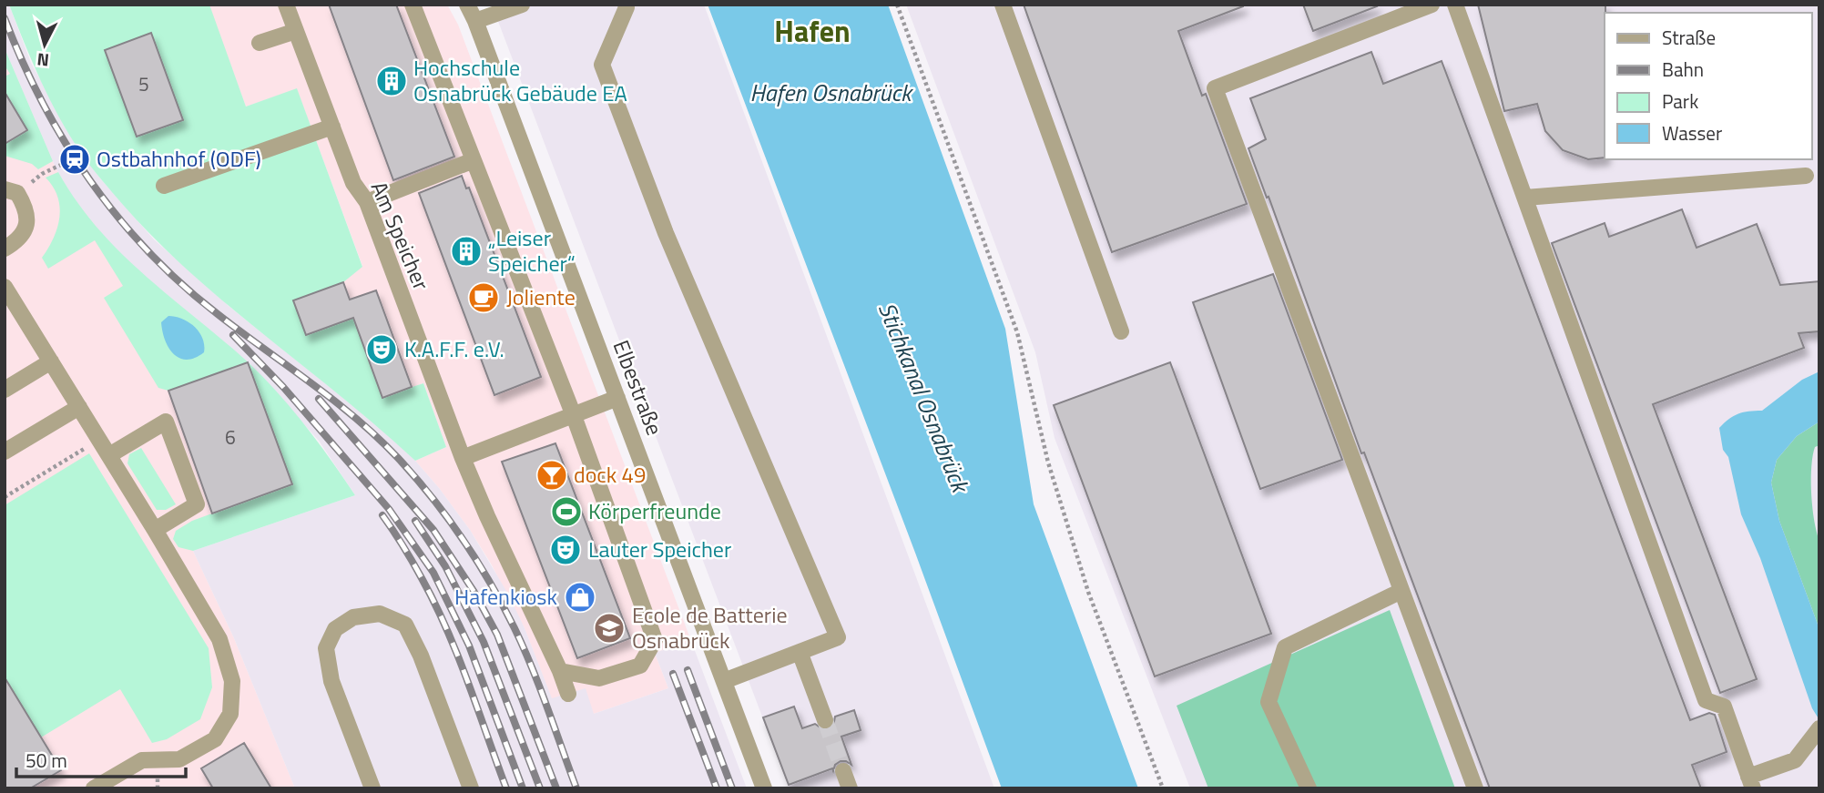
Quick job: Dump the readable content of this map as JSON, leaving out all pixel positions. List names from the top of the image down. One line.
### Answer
{"streets":{"street":["Am Speicher","Elbestraße"]},"districts":["Hafen"],"water":["Hafen Osnabrück","Stichkanal Osnabrück"],"places":{"building":["Hochschule Osnabrück Gebäude EA","„Leiser Speicher“"],"station":["Ostbahnhof (ODF)"],"cafe":["Joliente"],"theatre":["K.A.F.F. e.V.","Lauter Speicher"],"bar":["dock 49"],"sports":["Körperfreunde"],"shop":["Hafenkiosk"],"school or university":["Ecole de Batterie Osnabrück"]},"house_numbers":["5","6"],"legend":["Straße","Bahn","Park","Wasser"],"scale_bar":"50 m","north":"bottom"}
